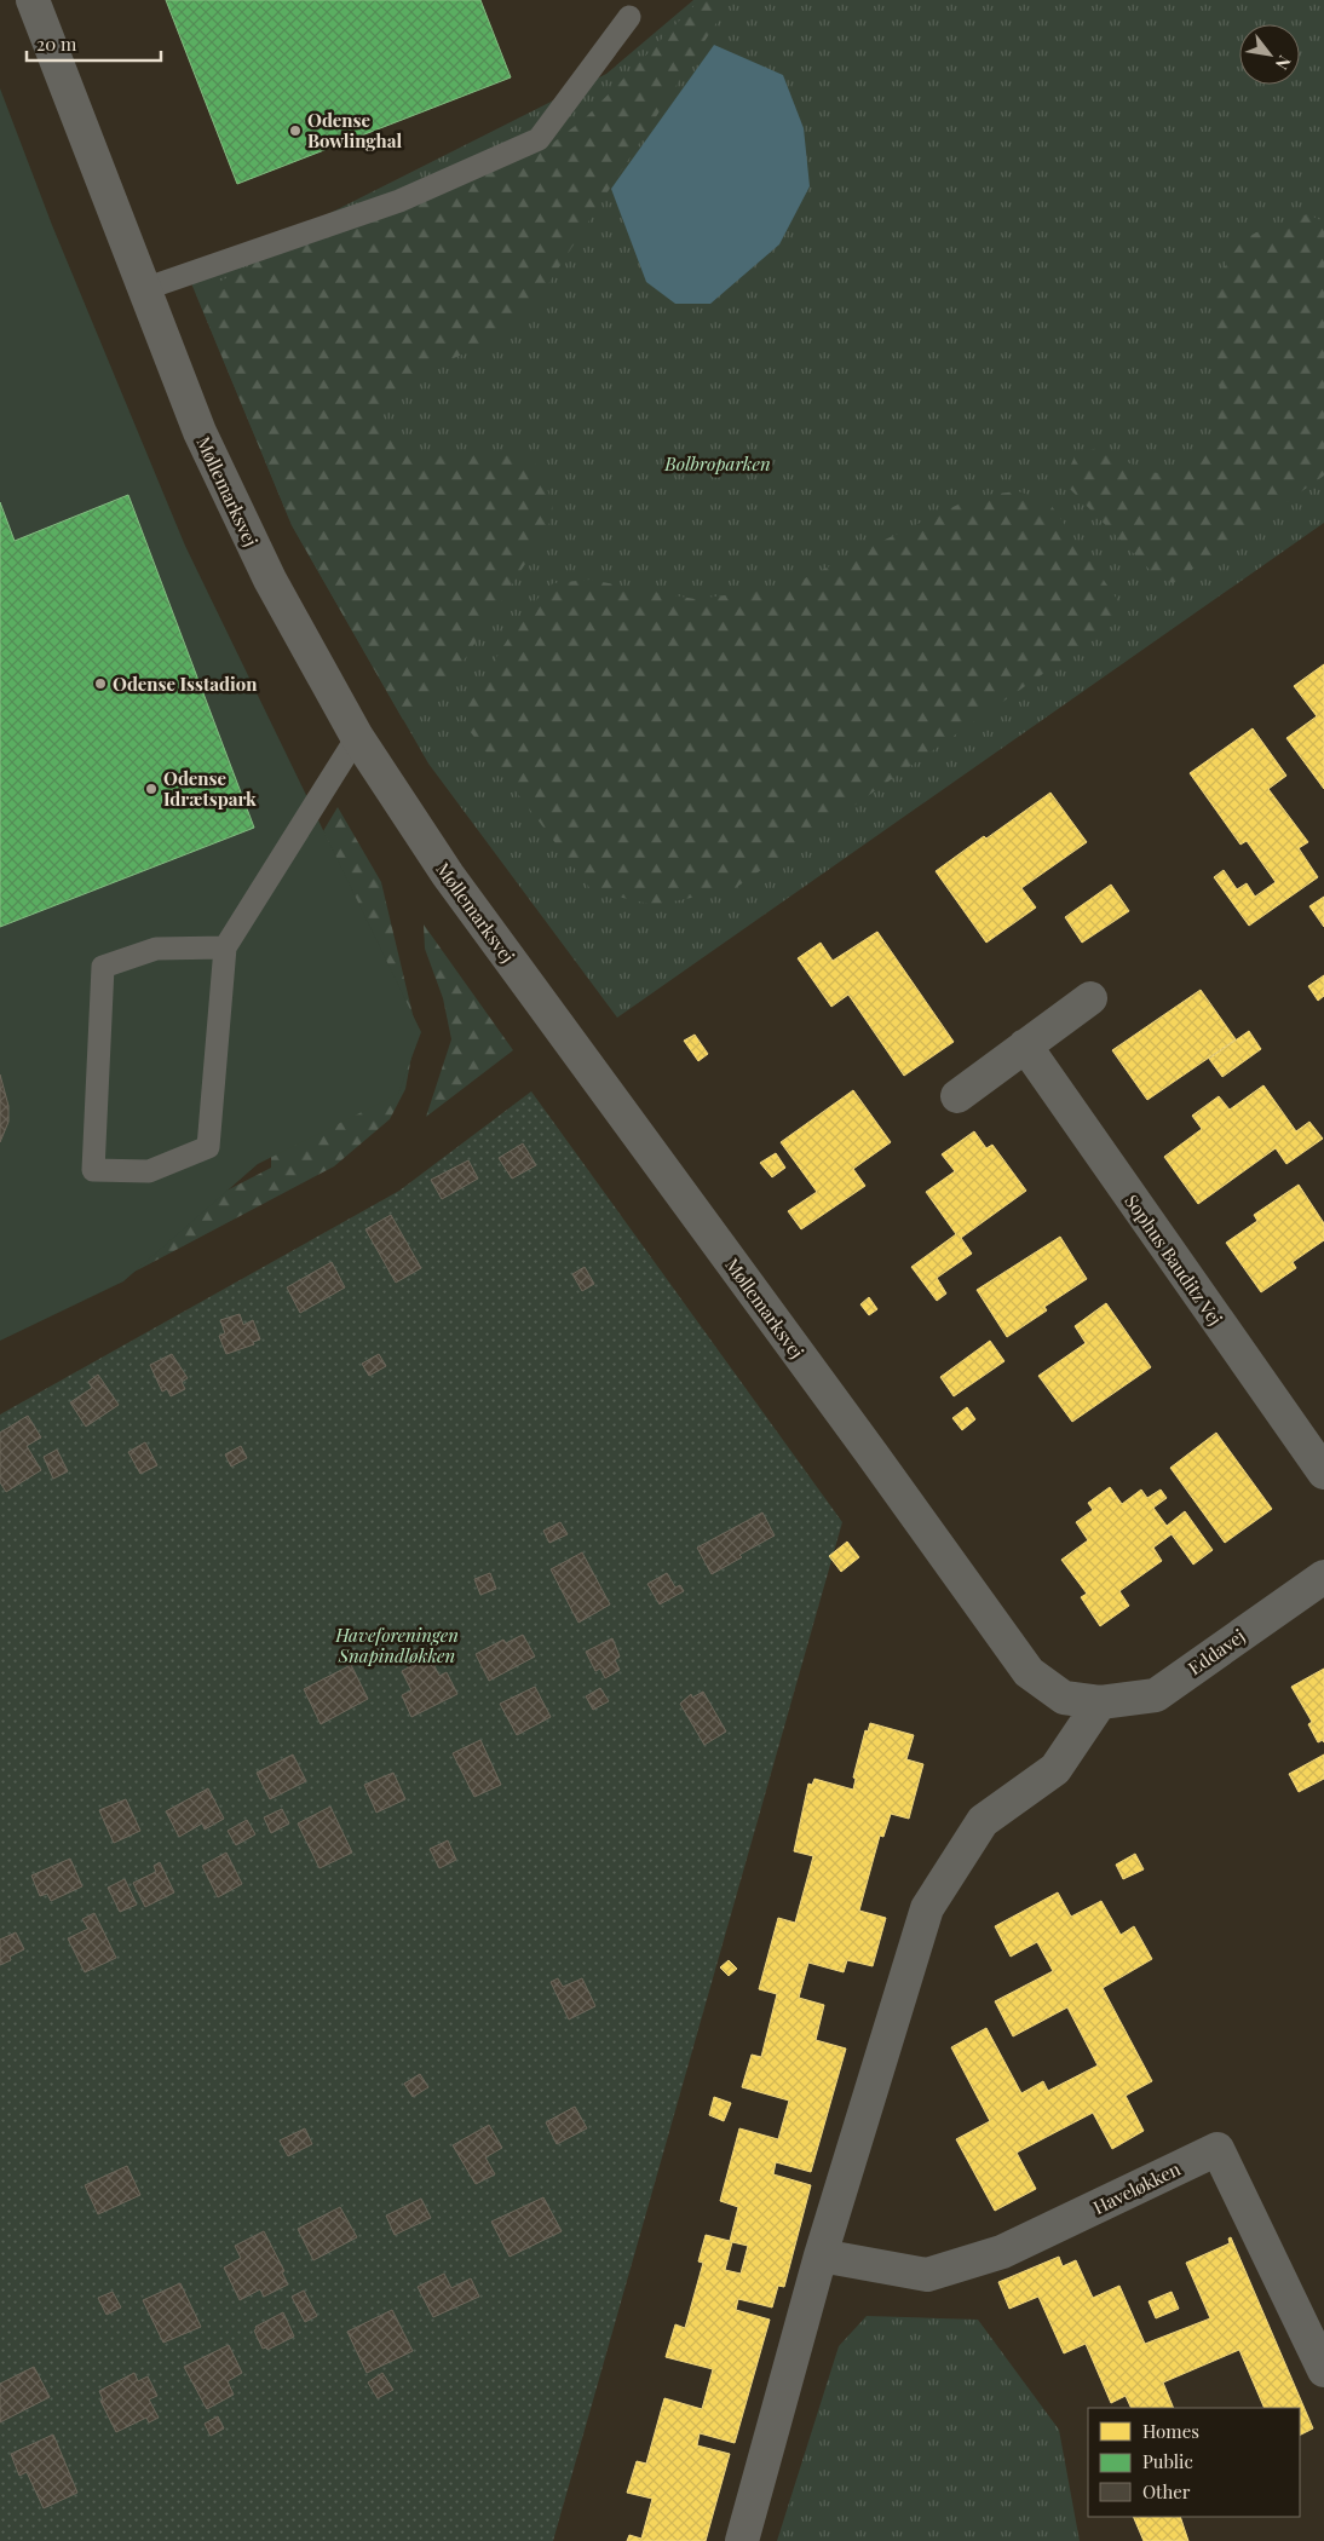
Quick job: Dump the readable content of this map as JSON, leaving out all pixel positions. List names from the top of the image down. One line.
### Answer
{"streets":{"street":["Møllemarksvej","Sophus Bauditz Vej","Eddavej","Haveløkken"]},"crossings":[["Møllemarksvej","Eddavej"]],"parks":["Bolbroparken","Haveforeningen Snapindløkken"],"places":["Odense Bowlinghal","Odense Isstadion","Odense Idrætspark"],"legend":["Homes","Public","Other"],"scale_bar":"20 m","north":"bottom right"}
